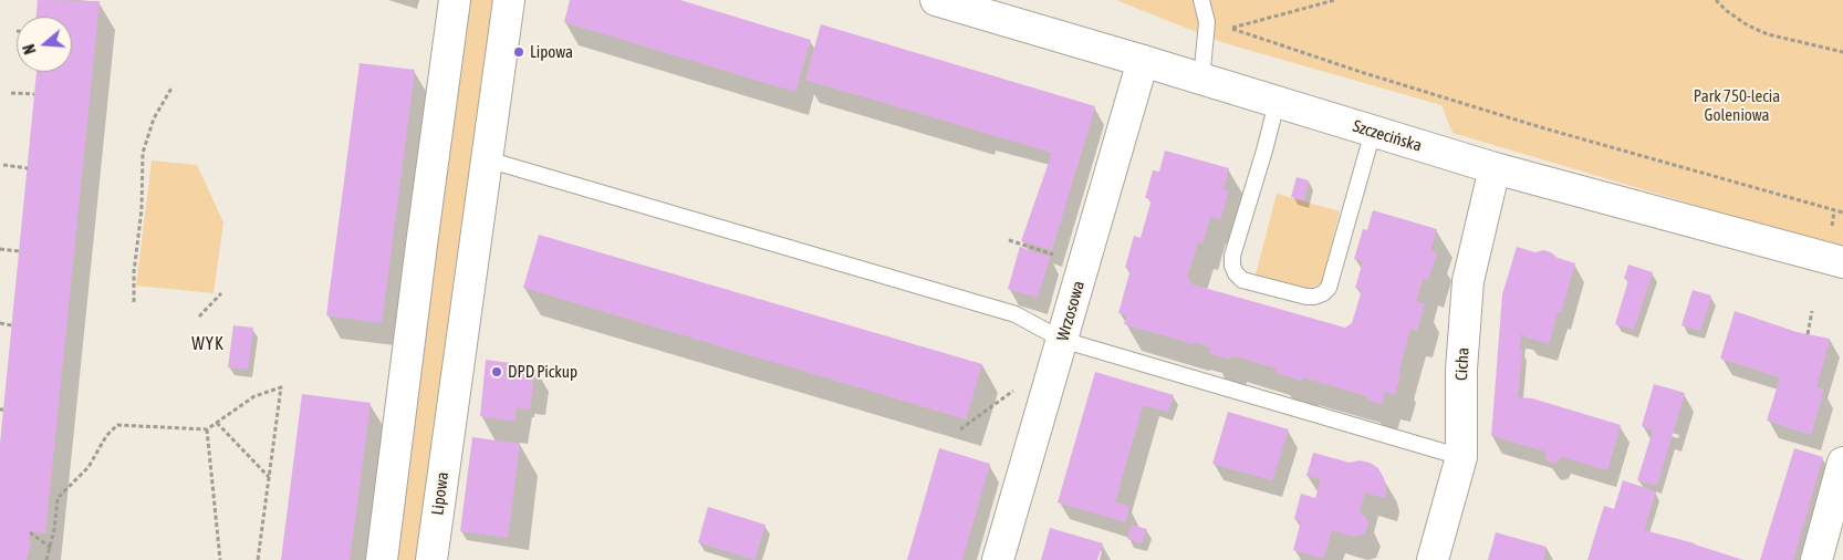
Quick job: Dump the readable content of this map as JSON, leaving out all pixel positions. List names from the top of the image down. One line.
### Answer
{"streets":{"street":["Szczecińska","Wrzosowa","Cicha","Lipowa"]},"crossings":[["Szczecińska","Wrzosowa"],["Szczecińska","Cicha"]],"districts":["WYK"],"parks":["Park 750-lecia Goleniowa"],"places":["Lipowa","DPD Pickup"],"north":"left"}
